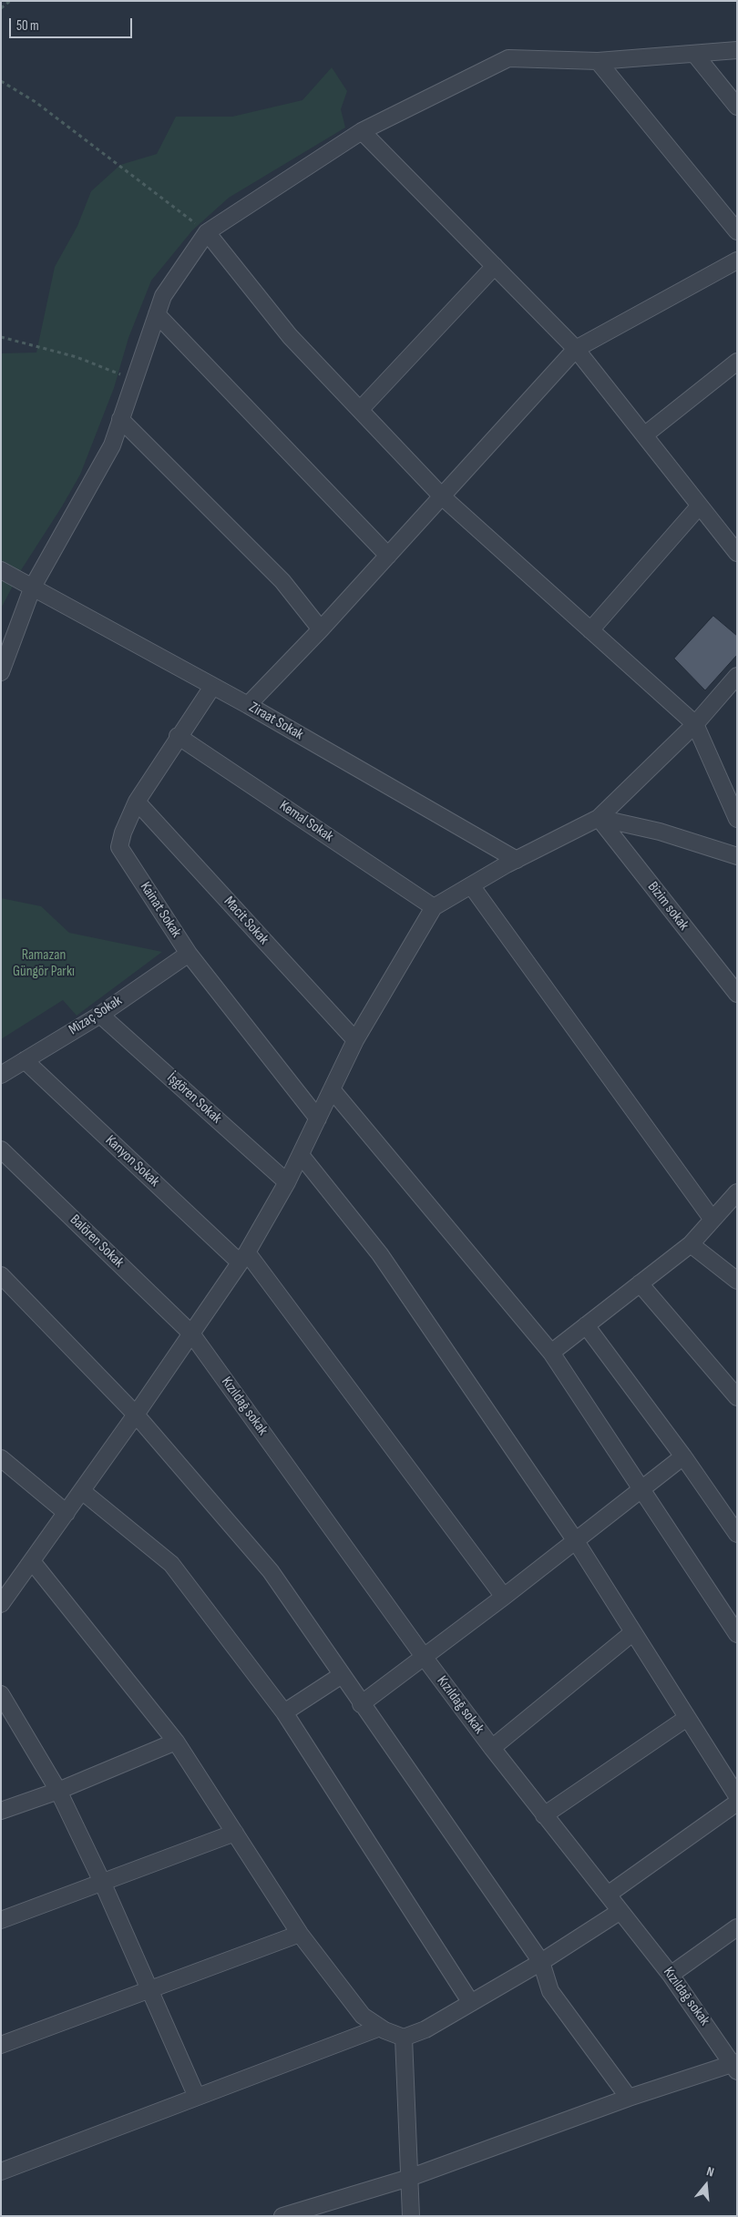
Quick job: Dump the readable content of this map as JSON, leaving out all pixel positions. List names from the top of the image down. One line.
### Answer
{"streets":{"street":["Ziraat Sokak","Kemal Sokak","Bizim sokak","Kainat Sokak","Macit Sokak","Mizaç Sokak","İşgören Sokak","Kanyon Sokak","Balören Sokak","Kızıldağ sokak"]},"crossings":[["Ziraat Sokak","Kainat Sokak"],["Kemal Sokak","Kainat Sokak"],["Kainat Sokak","Macit Sokak"],["Kainat Sokak","Mizaç Sokak"],["Mizaç Sokak","İşgören Sokak"],["Mizaç Sokak","Kanyon Sokak"],["Balören Sokak","Kızıldağ sokak"]],"parks":["Ramazan Güngör Parkı"],"scale_bar":"50 m","north":"top"}
